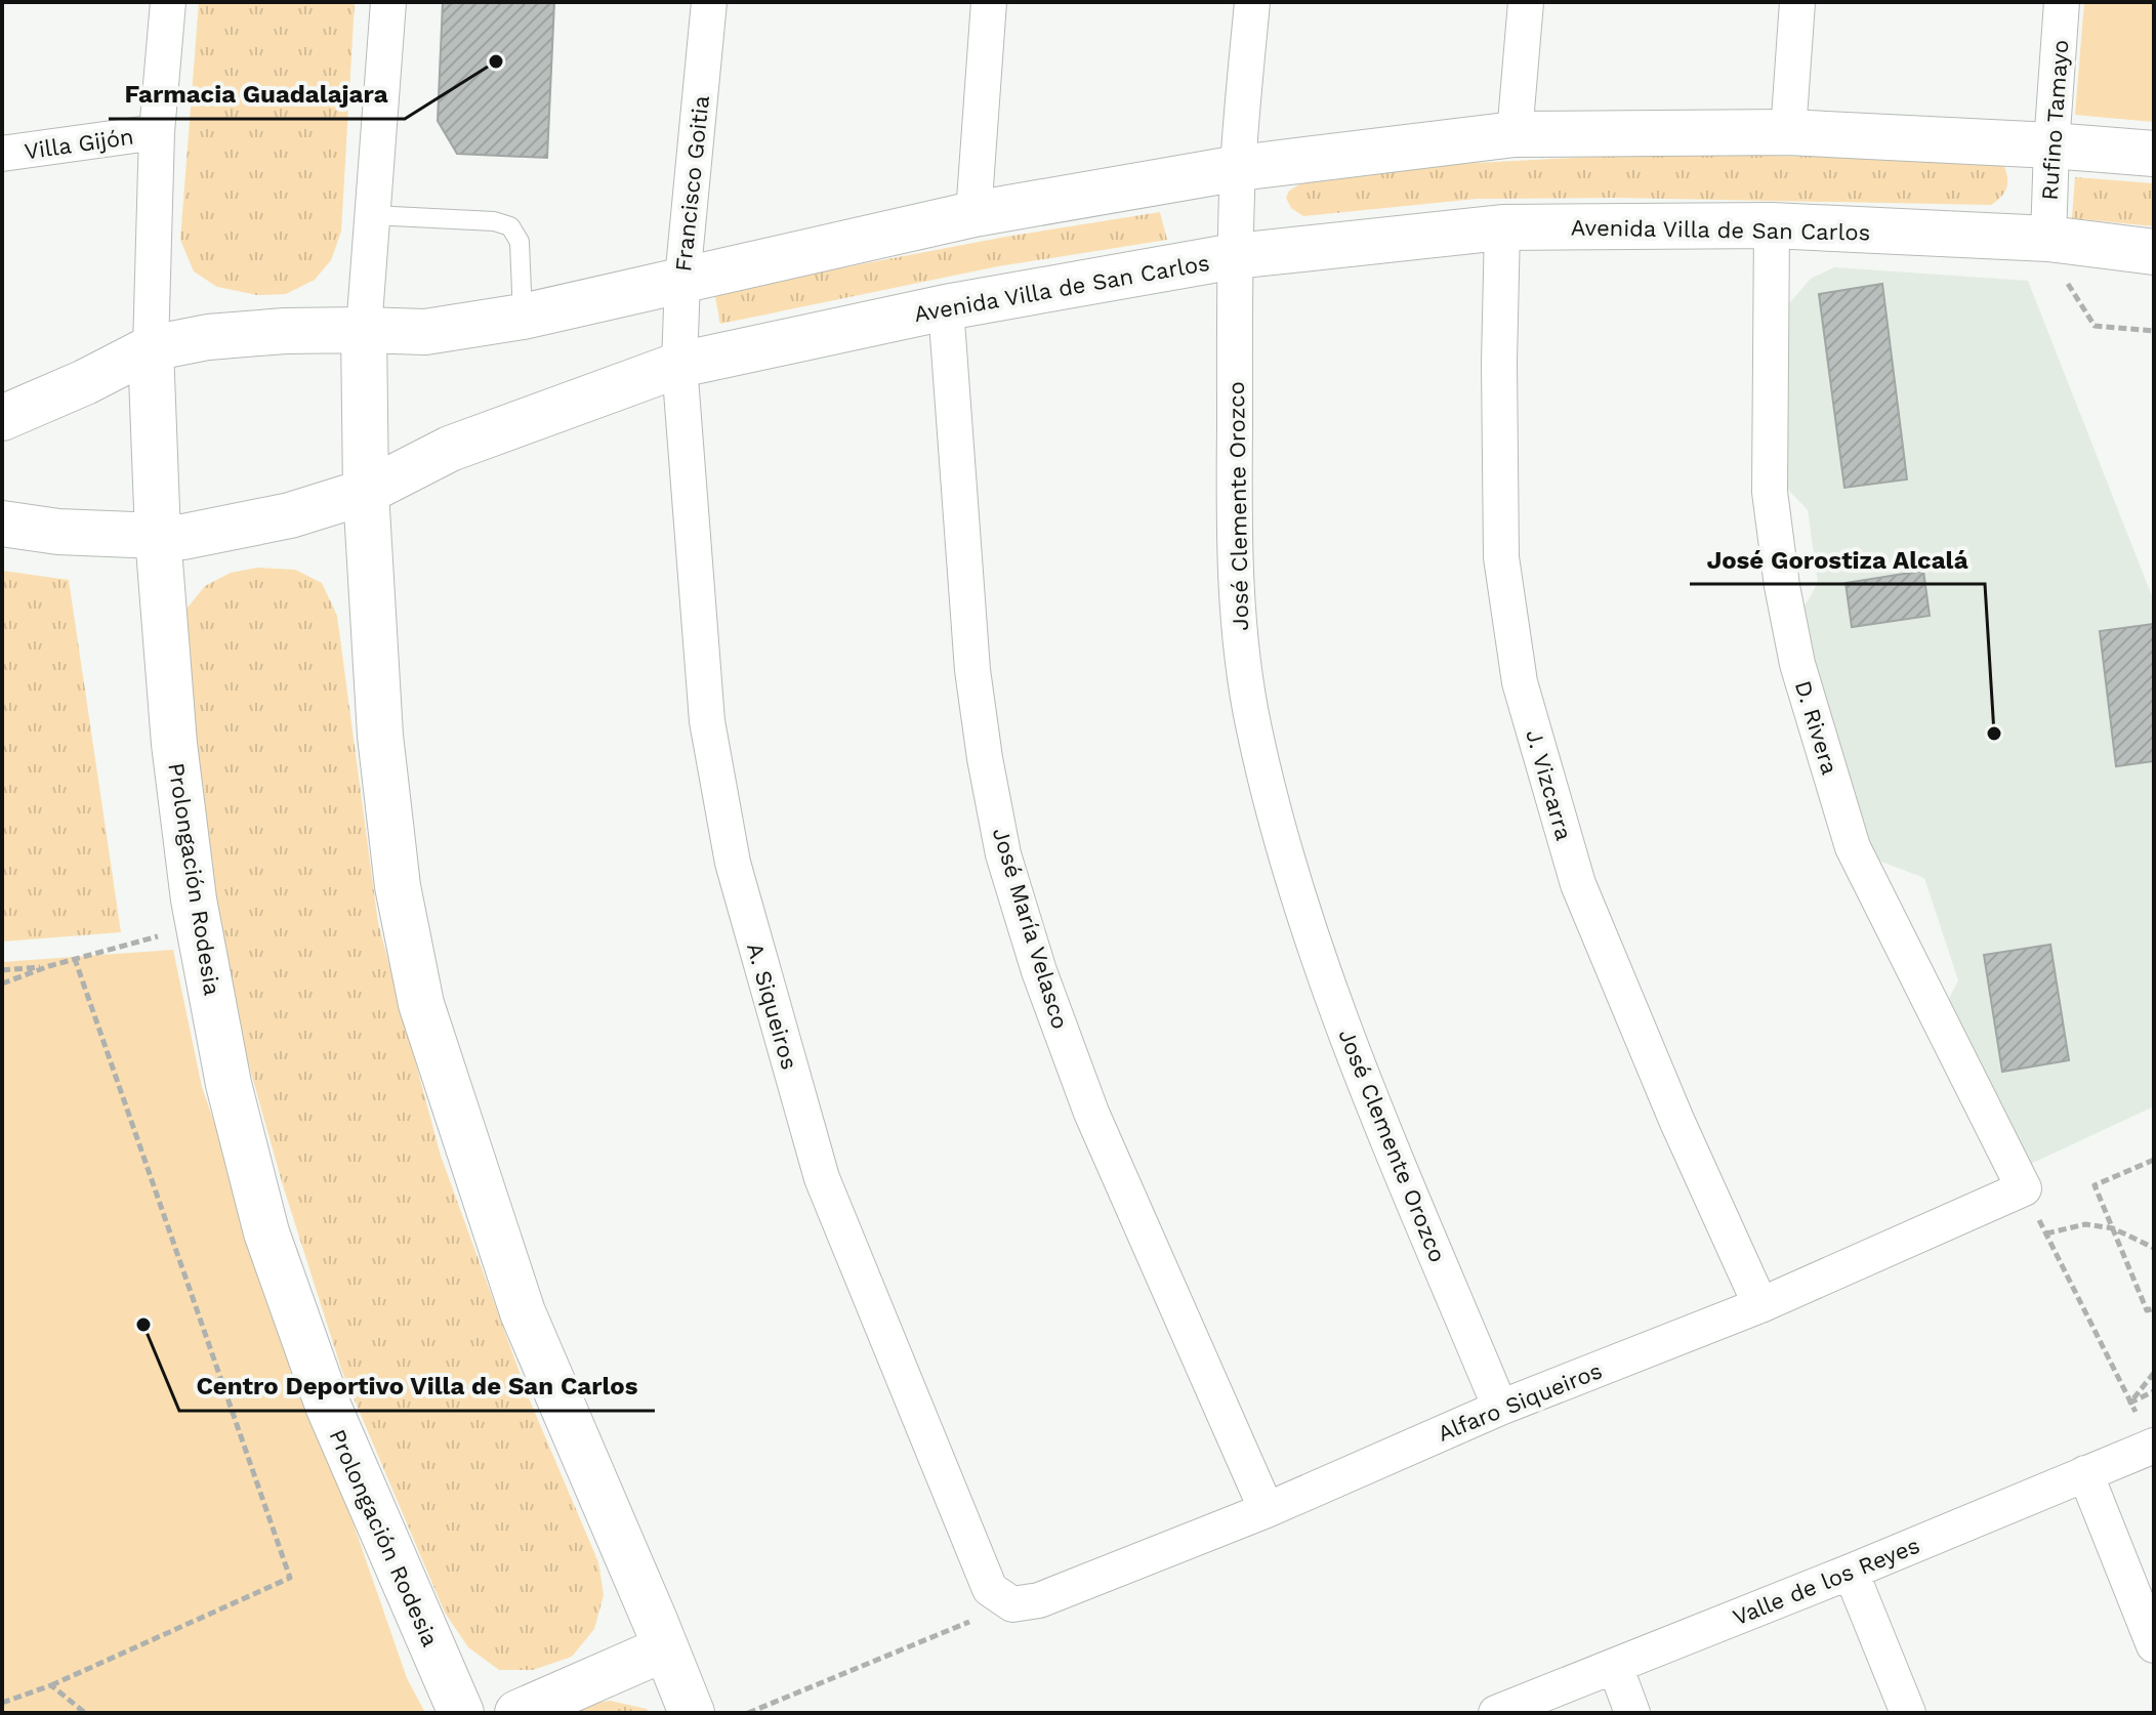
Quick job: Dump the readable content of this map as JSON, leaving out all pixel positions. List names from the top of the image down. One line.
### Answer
{"streets":{"street":["Rufino Tamayo","Villa Gijón","Francisco Goitia","Avenida Villa de San Carlos","José Clemente Orozco","D. Rivera","J. Vizcarra","Prolongación Rodesia","José María Velasco","A. Siqueiros","Alfaro Siqueiros","Valle de los Reyes"]},"crossings":[["Rufino Tamayo","Avenida Villa de San Carlos"],["Villa Gijón","Prolongación Rodesia"],["Francisco Goitia","Avenida Villa de San Carlos"],["Francisco Goitia","A. Siqueiros"],["Avenida Villa de San Carlos","José Clemente Orozco"],["Avenida Villa de San Carlos","D. Rivera"],["Avenida Villa de San Carlos","J. Vizcarra"],["Avenida Villa de San Carlos","Prolongación Rodesia"],["Avenida Villa de San Carlos","José María Velasco"],["Avenida Villa de San Carlos","A. Siqueiros"],["José Clemente Orozco","Alfaro Siqueiros"],["D. Rivera","Alfaro Siqueiros"],["J. Vizcarra","Alfaro Siqueiros"],["José María Velasco","Alfaro Siqueiros"],["A. Siqueiros","Alfaro Siqueiros"]],"places":["Farmacia Guadalajara","José Gorostiza Alcalá","Centro Deportivo Villa de San Carlos"]}
